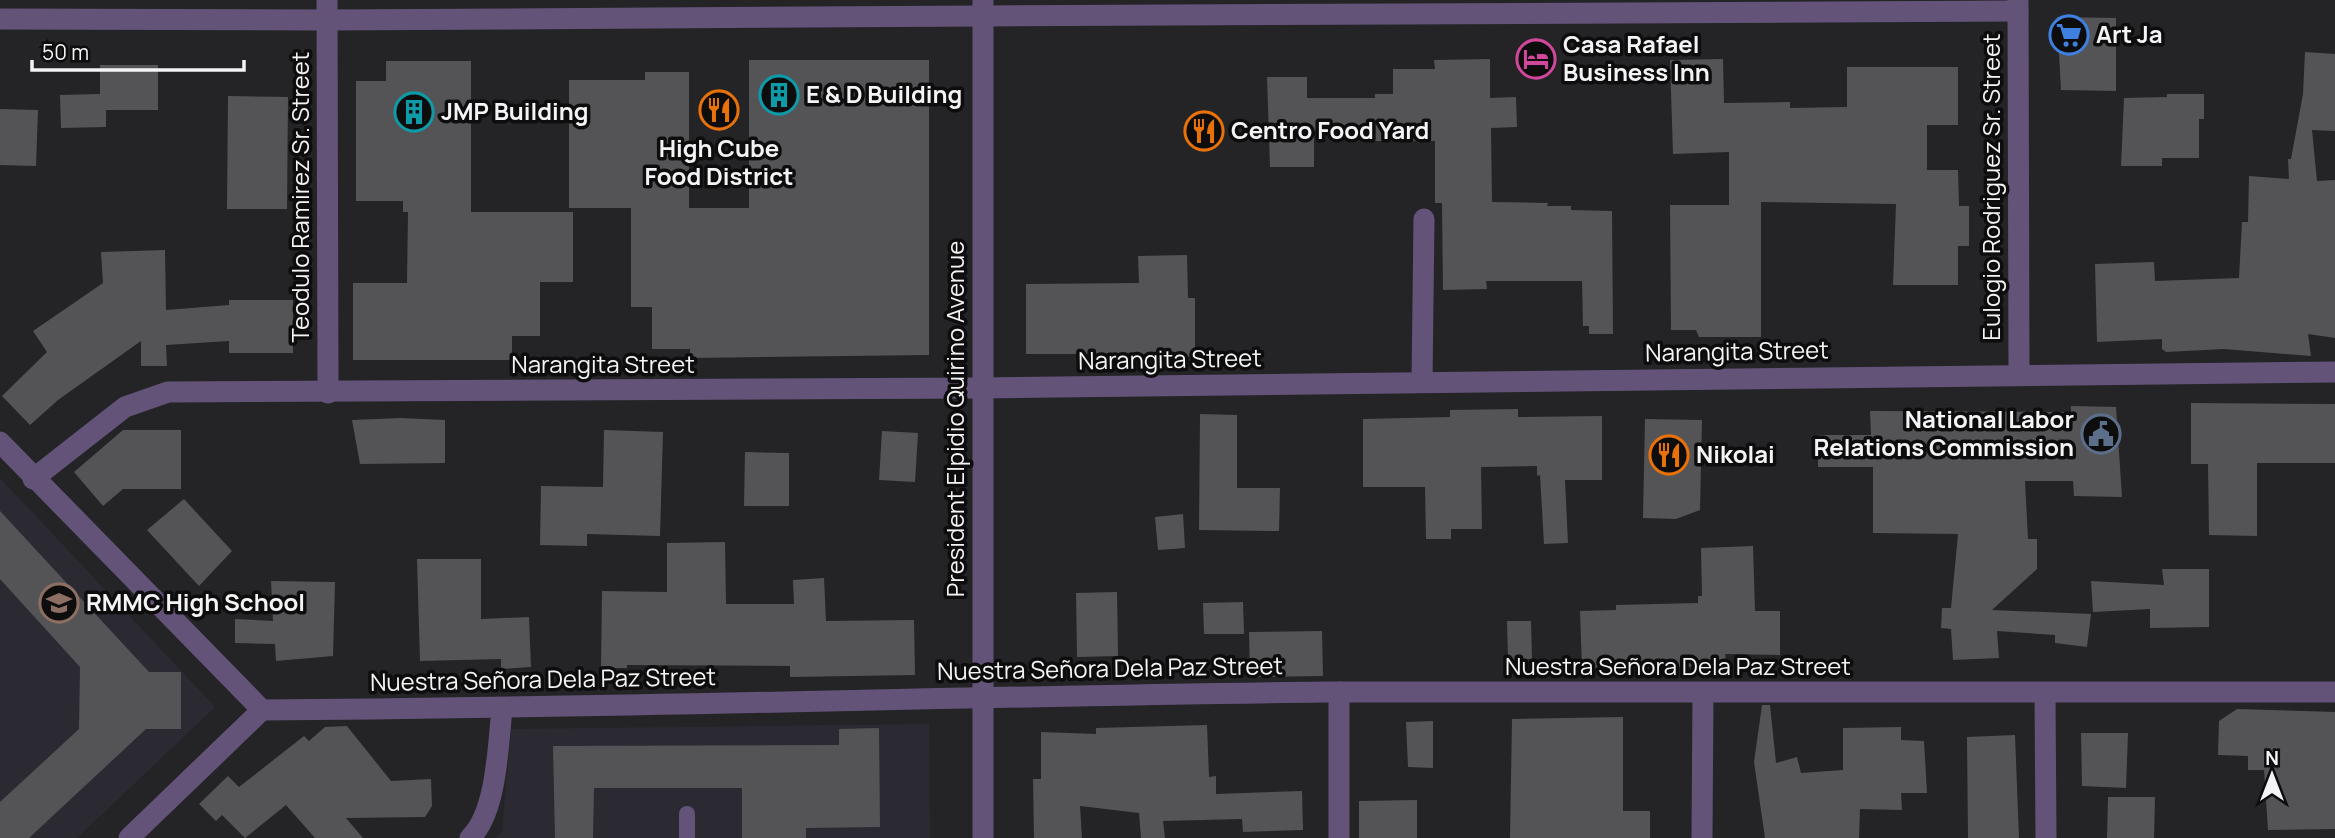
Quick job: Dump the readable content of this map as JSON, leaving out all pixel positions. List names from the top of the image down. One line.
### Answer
{"streets":{"street":["Eulogio Rodriguez Sr. Street","Teodulo Ramirez Sr. Street","Narangita Street","President Elpidio Quirino Avenue","Nuestra Señora Dela Paz Street"]},"crossings":[["Eulogio Rodriguez Sr. Street","Narangita Street"],["Teodulo Ramirez Sr. Street","Narangita Street"],["Narangita Street","President Elpidio Quirino Avenue"],["President Elpidio Quirino Avenue","Nuestra Señora Dela Paz Street"]],"places":{"supermarket":["Art Ja"],"hotel":["Casa Rafael Business Inn"],"building":["E & D Building","JMP Building"],"restaurant":["High Cube Food District","Centro Food Yard","Nikolai"],"public building":["National Labor Relations Commission"],"school or university":["RMMC High School"]},"scale_bar":"50 m","north":"top"}
